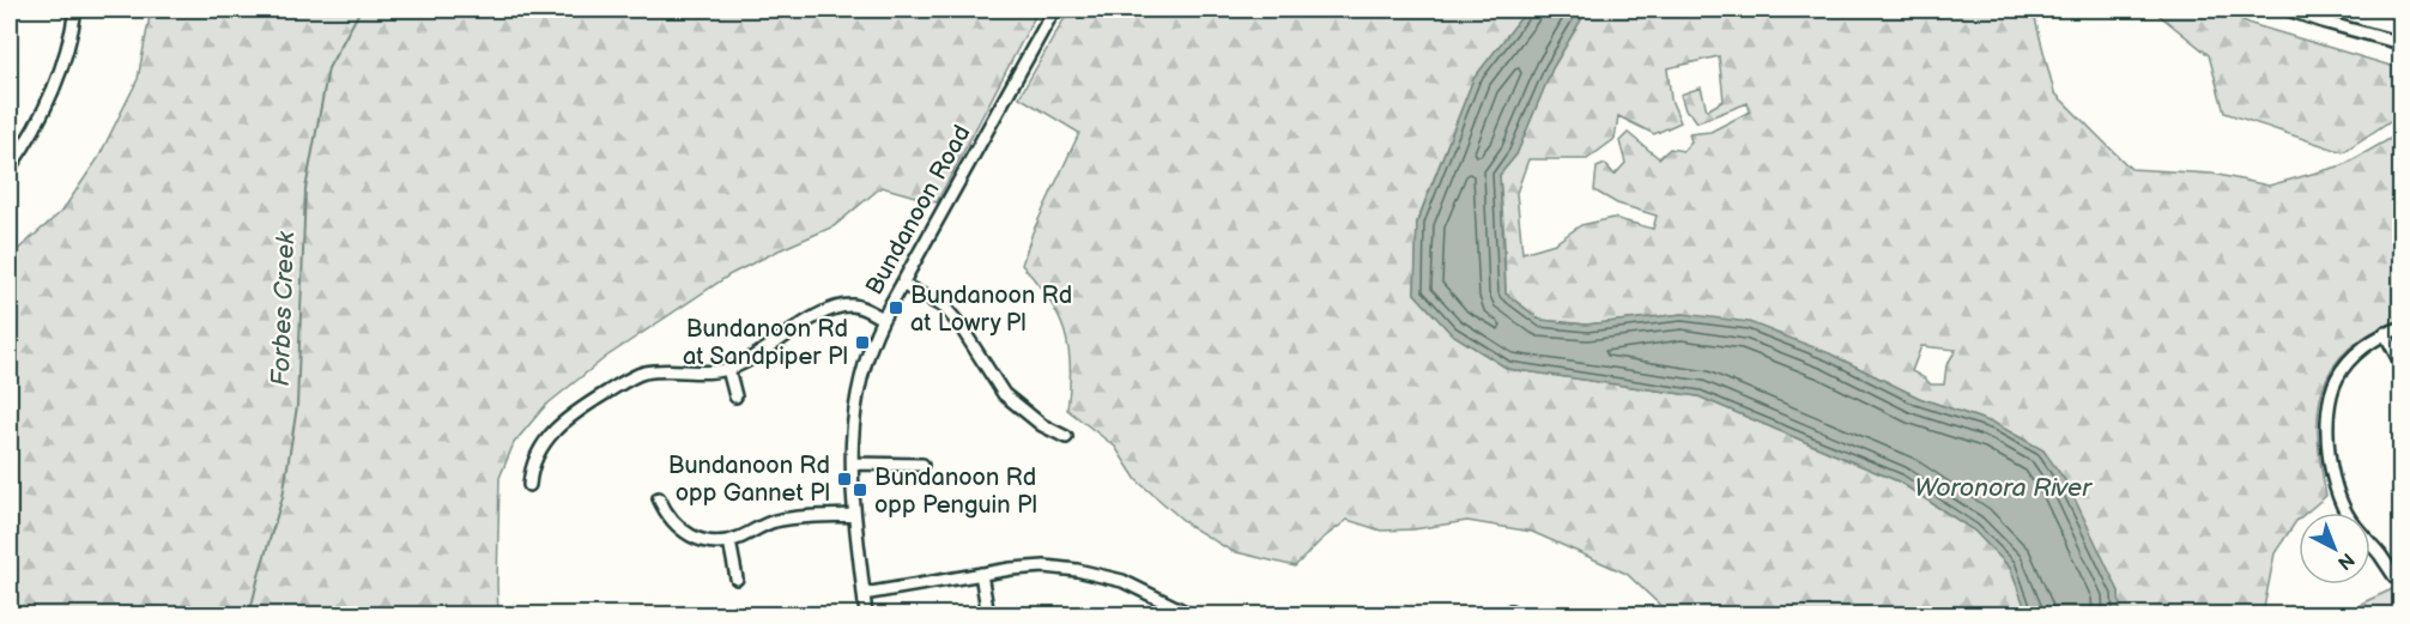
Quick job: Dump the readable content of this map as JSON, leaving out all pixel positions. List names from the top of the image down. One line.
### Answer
{"streets":{"street":["Bundanoon Road"]},"water":["Forbes Creek","Woronora River"],"places":{"transit":["Bundanoon Rd at Lowry Pl","Bundanoon Rd at Sandpiper Pl","Bundanoon Rd opp Gannet Pl","Bundanoon Rd opp Penguin Pl"]},"north":"bottom right"}
